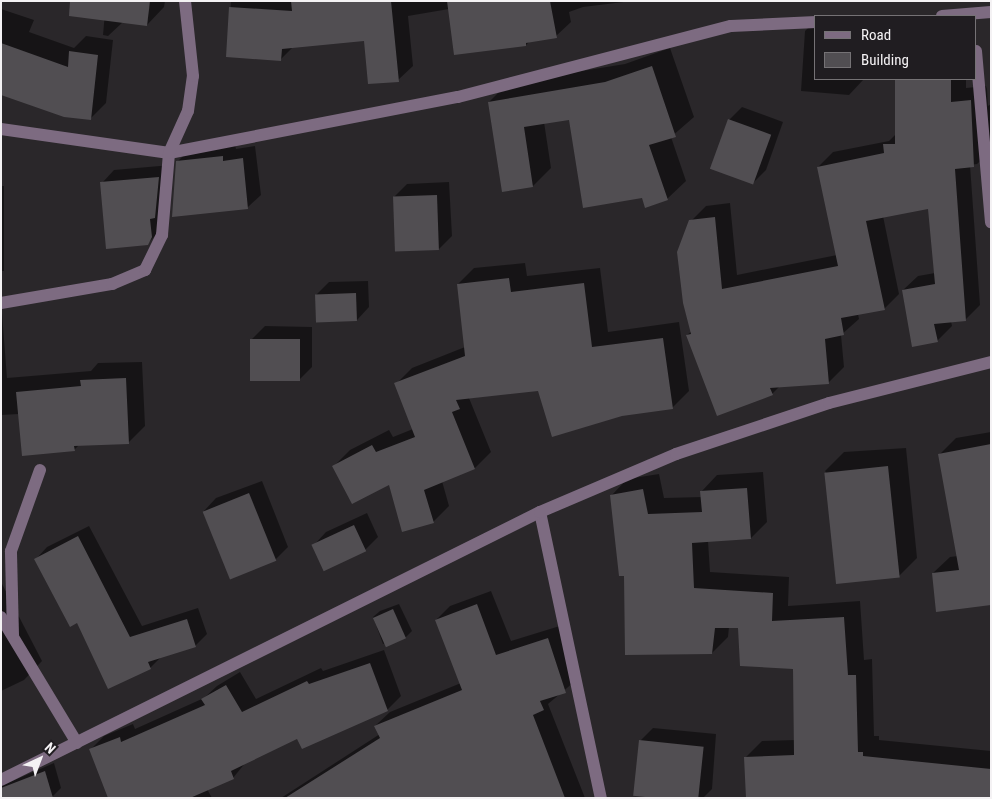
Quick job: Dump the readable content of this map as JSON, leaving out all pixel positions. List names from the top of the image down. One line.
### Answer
{"legend":["Road","Building"],"north":"top right"}
